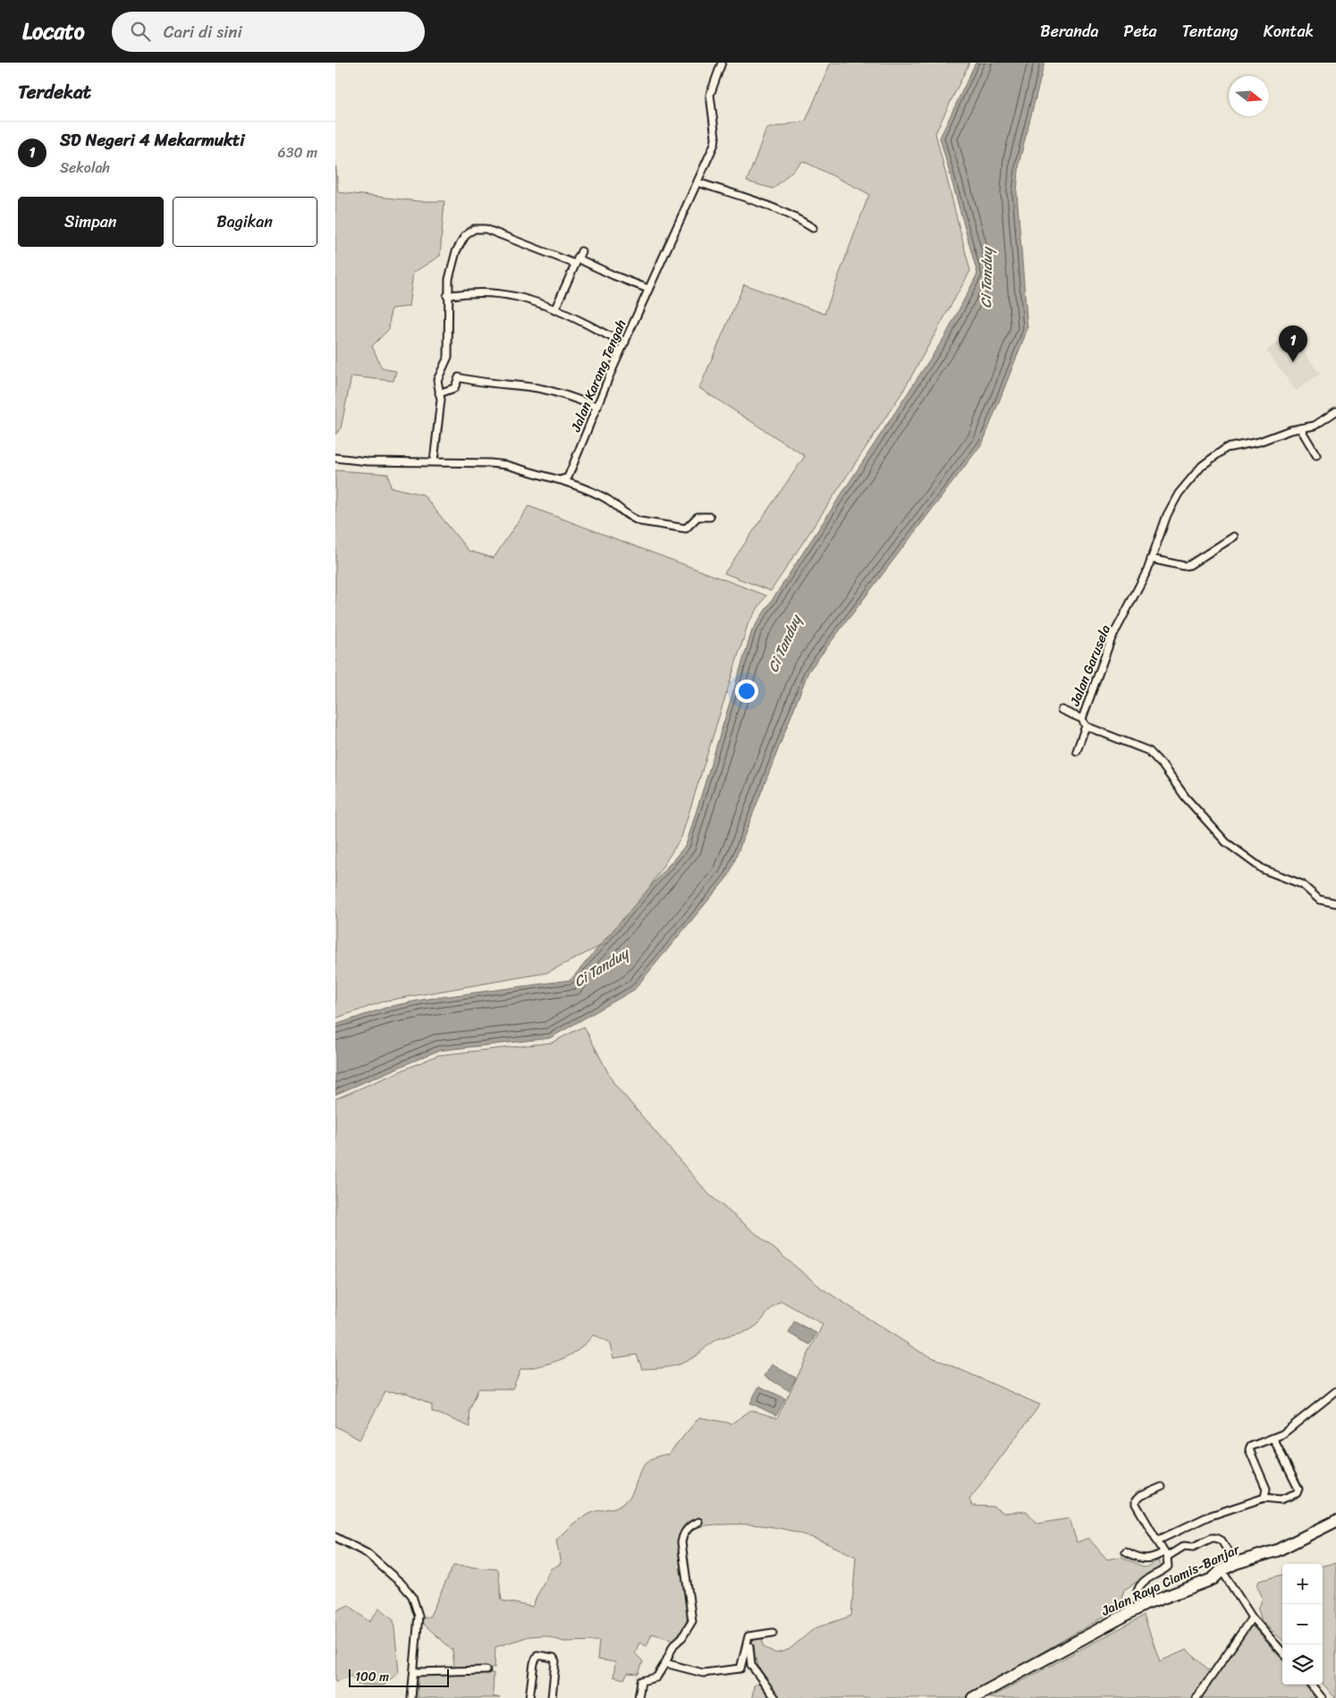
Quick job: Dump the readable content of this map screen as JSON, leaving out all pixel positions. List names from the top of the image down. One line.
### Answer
{"streets":{"highway":["Jalan Raya Ciamis-Banjar"],"street":["Jalan Karang Tengah","Jalan Garusela"]},"water":["Ci Tanduy"],"scale_bar":"100 m","north":"right","page":{"header":"Locato","search":"Cari di sini","nav":["Beranda","Peta","Tentang","Kontak"],"heading":"Terdekat","list":[{"mark":"1","name":"SD Negeri 4 Mekarmukti","note":"Sekolah","value":"630 m"}],"buttons":["Simpan","Bagikan"],"pins":"1","map_buttons":["+","−"],"scale":"100 m"}}
